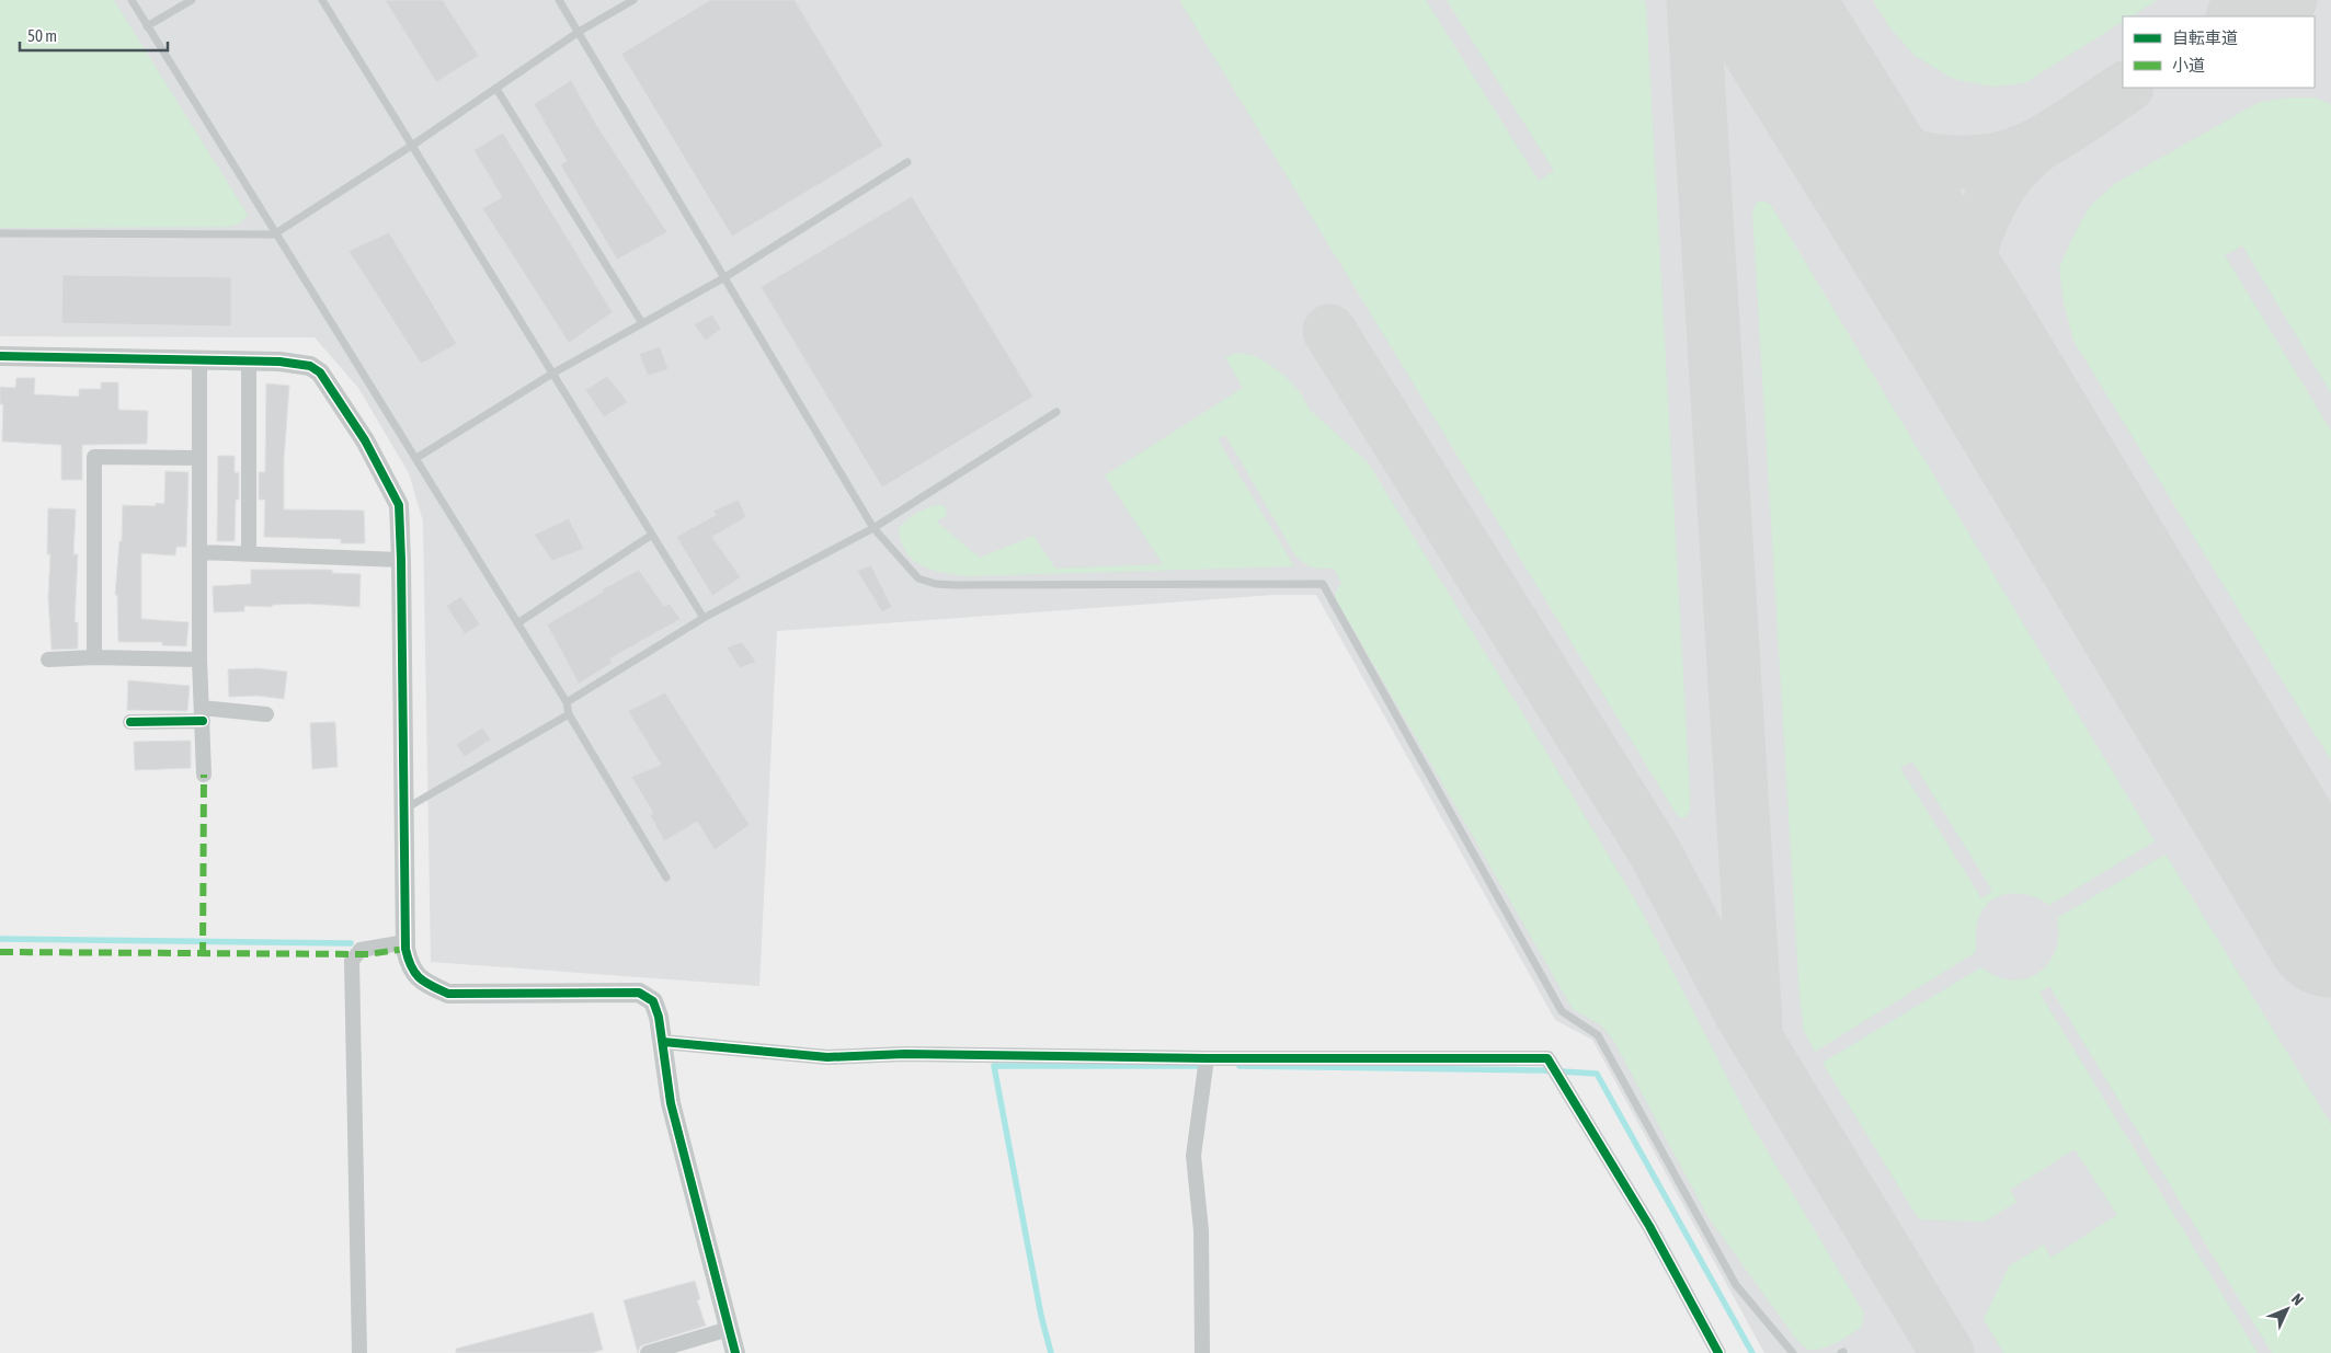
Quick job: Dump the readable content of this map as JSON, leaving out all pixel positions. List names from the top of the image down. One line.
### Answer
{"legend":["自転車道","小道"],"scale_bar":"50 m","north":"top right"}
